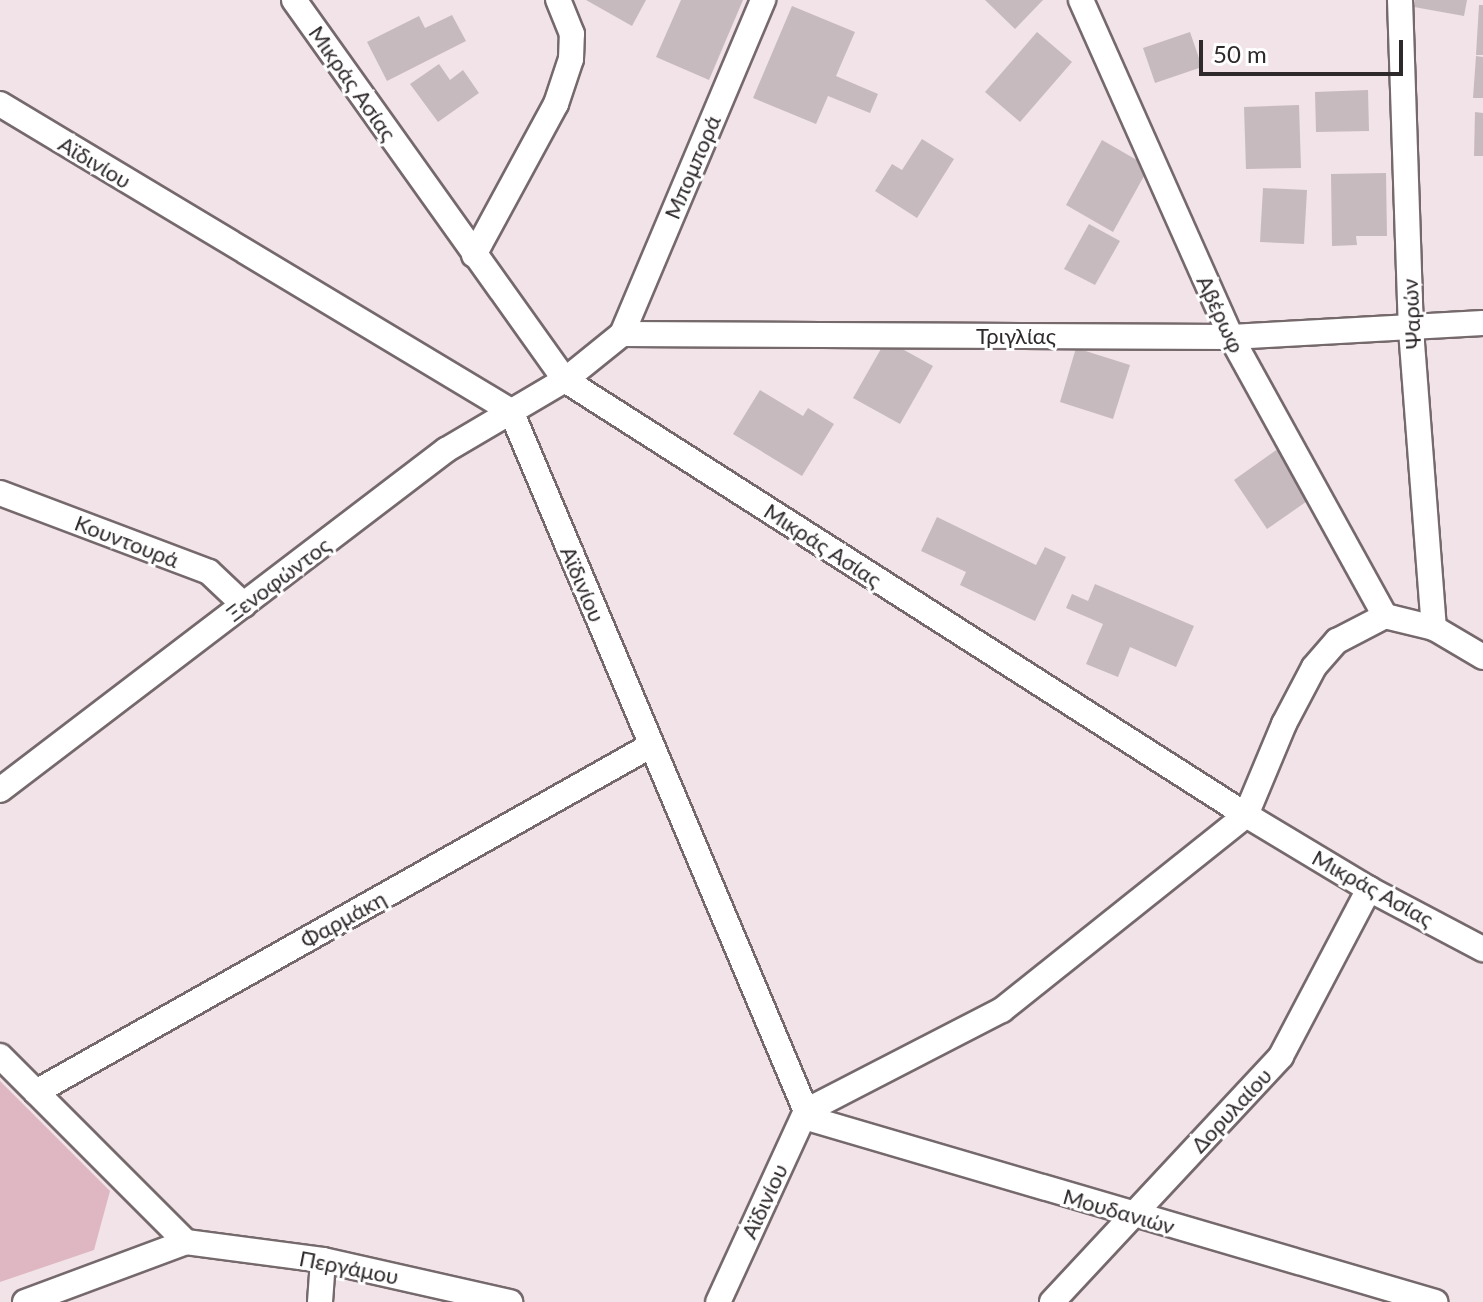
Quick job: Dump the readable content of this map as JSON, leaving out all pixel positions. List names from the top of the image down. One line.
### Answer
{"streets":{"street":["Μικράς Ασίας","Αϊδινίου","Μπομπορά","Αβέρωφ","Ψαρών","Τριγλίας","Κουντουρά","Ξενοφώντος","Φαρμάκη","Δορυλαίου","Μουδανιών","Περγάμου"]},"crossings":[["Μικράς Ασίας","Ξενοφώντος"],["Μικράς Ασίας","Δορυλαίου"],["Αϊδινίου","Ξενοφώντος"],["Αϊδινίου","Φαρμάκη"],["Αϊδινίου","Μουδανιών"],["Μπομπορά","Τριγλίας"],["Αβέρωφ","Τριγλίας"],["Ψαρών","Τριγλίας"],["Κουντουρά","Ξενοφώντος"],["Δορυλαίου","Μουδανιών"]],"scale_bar":"50 m"}
